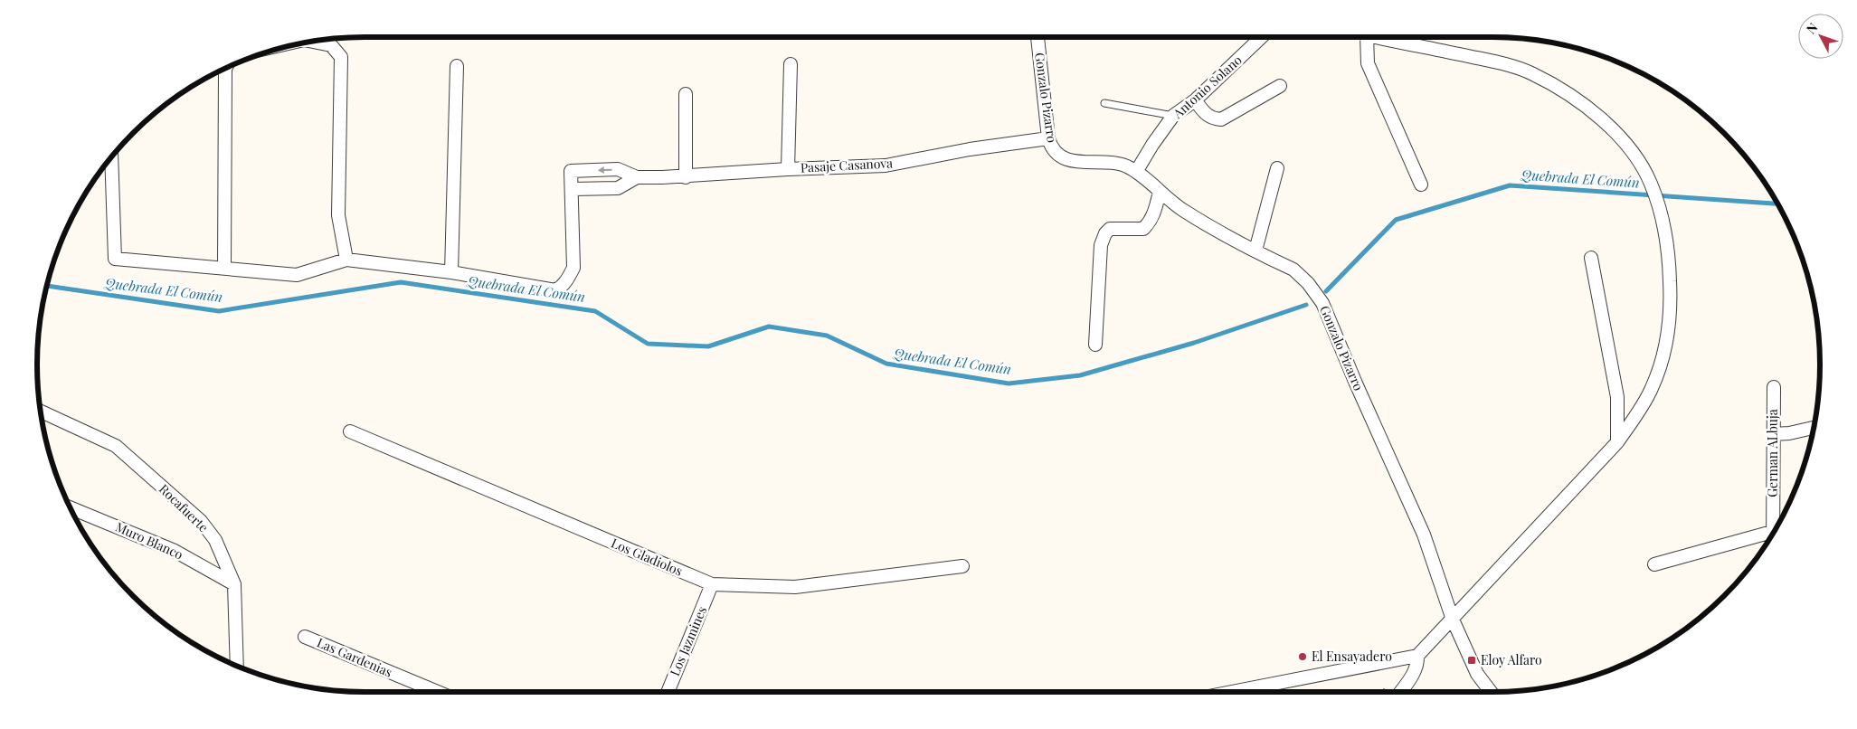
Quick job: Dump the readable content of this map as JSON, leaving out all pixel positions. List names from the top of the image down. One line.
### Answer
{"streets":{"street":["Antonio Solano","Gonzalo Pizarro","Pasaje Casanova","German ALbuja","Rocafuerte","Muro Blanco","Los Gladiolos","Los Jazmines","Las Gardenias"]},"crossings":[["Antonio Solano","Gonzalo Pizarro"],["Gonzalo Pizarro","Pasaje Casanova"],["Rocafuerte","Muro Blanco"],["Los Gladiolos","Los Jazmines"]],"water":["Quebrada El Común"],"places":{"other":["El Ensayadero"],"transit":["Eloy Alfaro"]},"north":"top left"}
